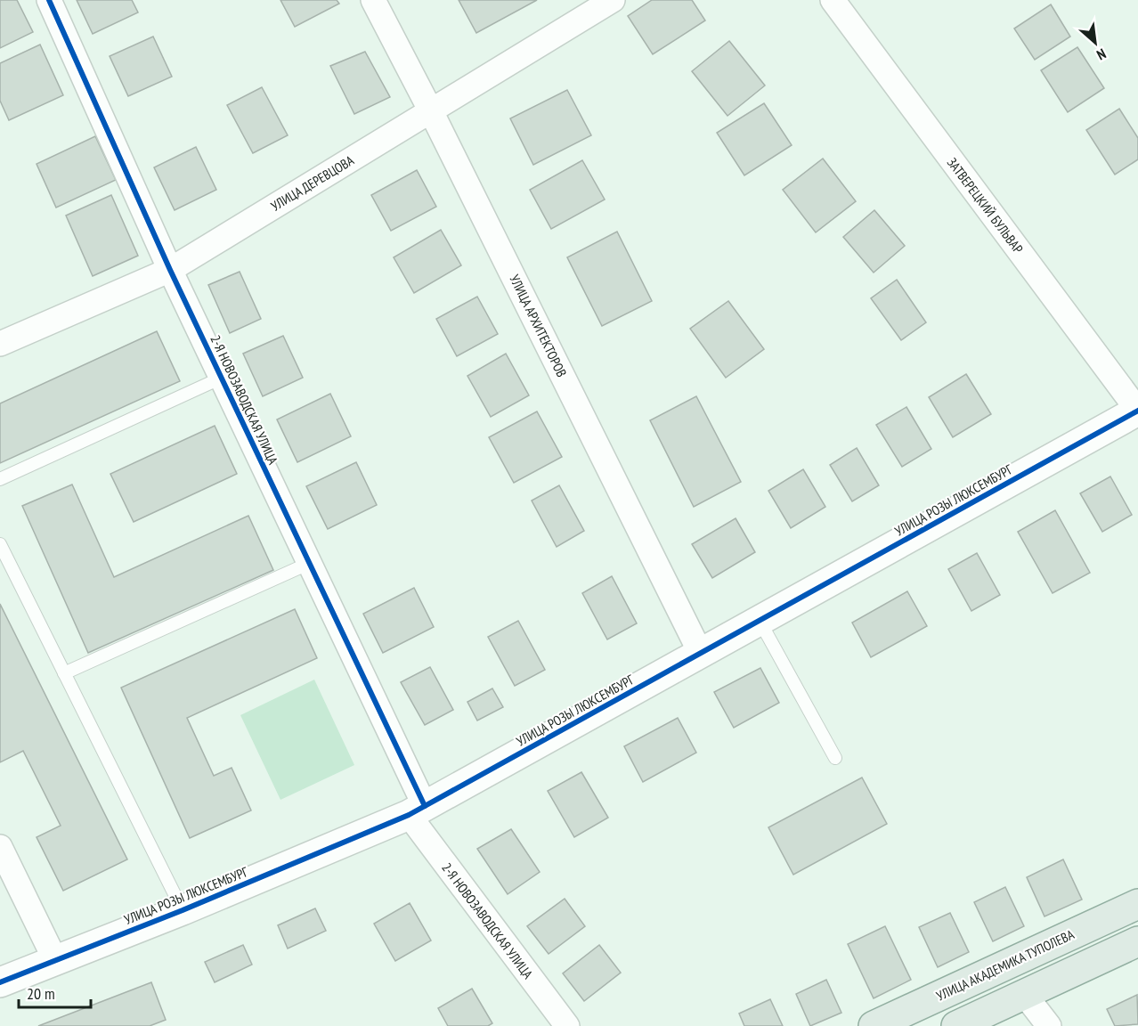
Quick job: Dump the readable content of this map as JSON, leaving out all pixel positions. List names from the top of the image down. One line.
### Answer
{"streets":{"main road":["УЛИЦА АКАДЕМИКА ТУПОЛЕВА"],"street":["УЛИЦА ДЕРЕВЦОВА","ЗАТВЕРЕЦКИЙ БУЛЬВАР","УЛИЦА АРХИТЕКТОРОВ","2-Я НОВОЗАВОДСКАЯ УЛИЦА","УЛИЦА РОЗЫ ЛЮКСЕМБУРГ"]},"crossings":[["УЛИЦА ДЕРЕВЦОВА","УЛИЦА АРХИТЕКТОРОВ"],["УЛИЦА ДЕРЕВЦОВА","2-Я НОВОЗАВОДСКАЯ УЛИЦА"],["ЗАТВЕРЕЦКИЙ БУЛЬВАР","УЛИЦА РОЗЫ ЛЮКСЕМБУРГ"],["УЛИЦА АРХИТЕКТОРОВ","УЛИЦА РОЗЫ ЛЮКСЕМБУРГ"],["2-Я НОВОЗАВОДСКАЯ УЛИЦА","УЛИЦА РОЗЫ ЛЮКСЕМБУРГ"]],"scale_bar":"20 m","north":"bottom right"}
